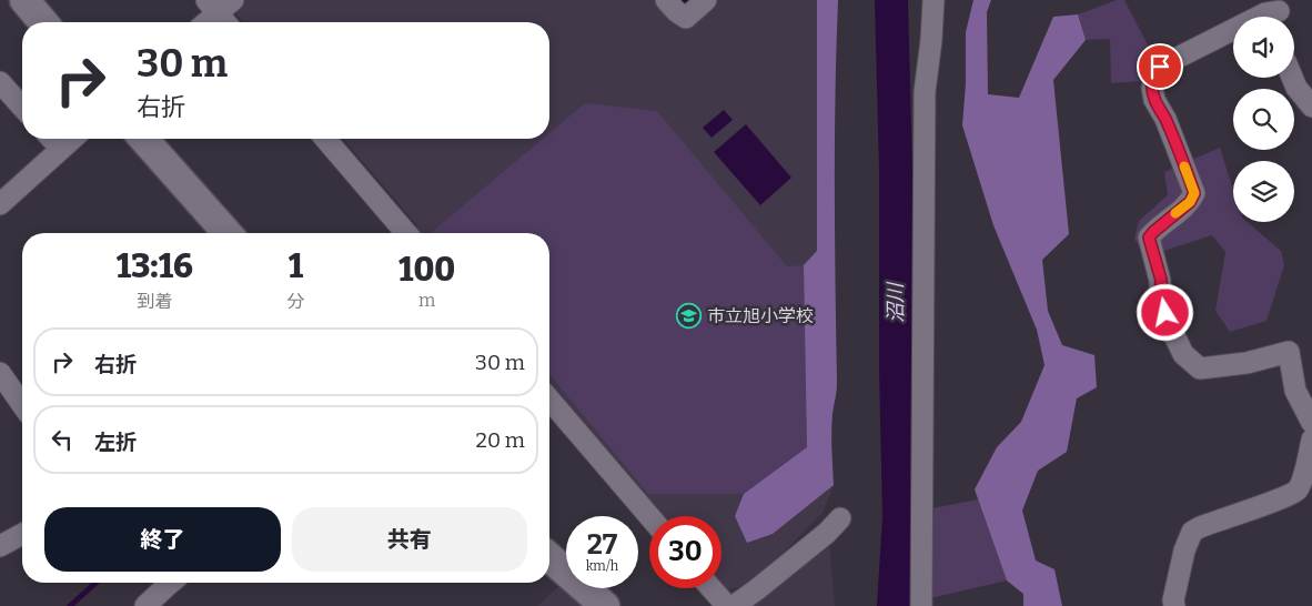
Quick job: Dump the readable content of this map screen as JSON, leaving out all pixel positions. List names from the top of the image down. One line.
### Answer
{"water":["沼川"],"places":{"school or university":["市立旭小学校"]},"page":{"turn":["30 m","右折"],"eta":["13:16","到着","1","分","100","m"],"list":[{"name":"右折","value":"30 m"},{"name":"左折","value":"20 m"}],"buttons":["終了","共有"],"speed":"27 km/h","limit":"30"}}
